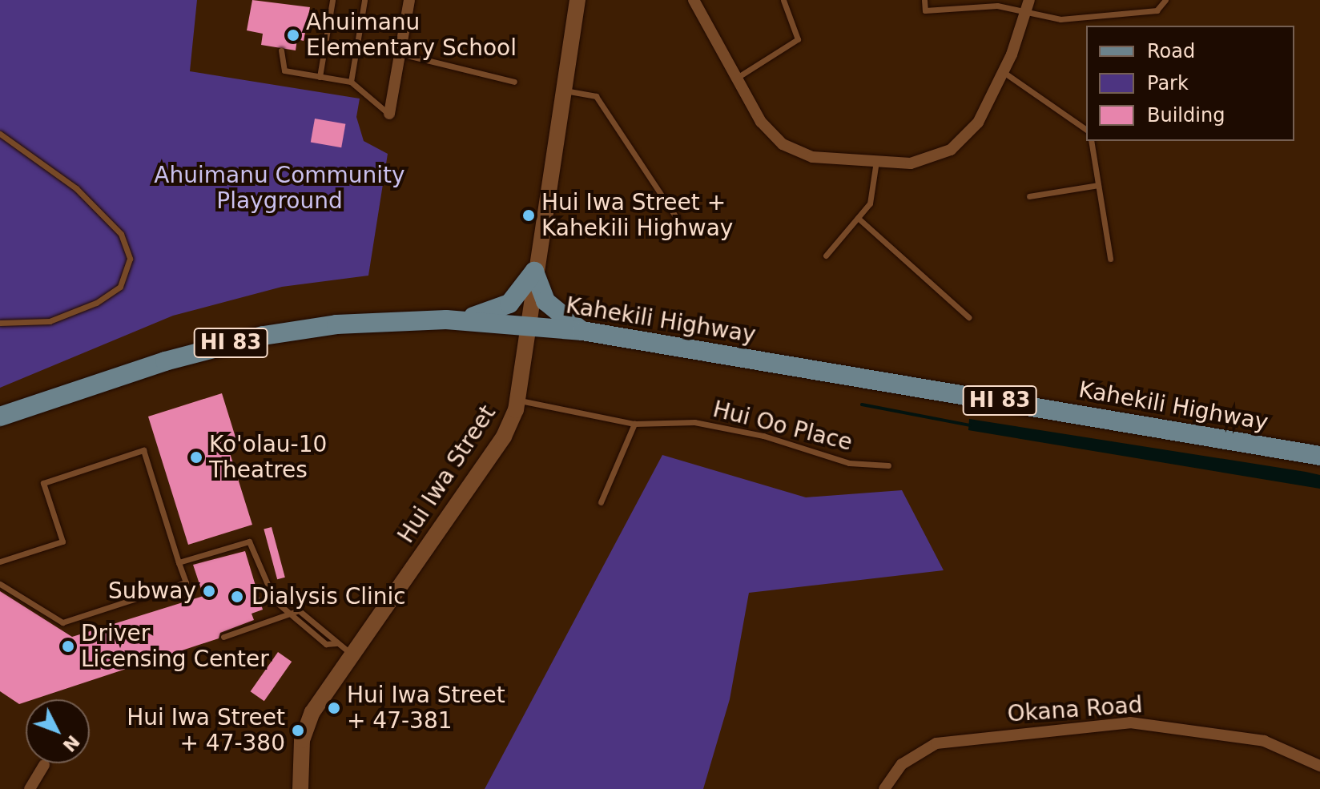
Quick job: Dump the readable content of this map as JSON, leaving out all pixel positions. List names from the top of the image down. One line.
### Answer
{"streets":{"main road":["Kahekili Highway","HI 83"],"street":["Hui Iwa Street","Okana Road"],"lane":["Hui Oo Place"]},"crossings":[["Kahekili Highway","Hui Iwa Street"],["Hui Oo Place","Hui Iwa Street"]],"parks":["Ahuimanu Community Playground"],"places":["Ahuimanu Elementary School","Hui Iwa Street + Kahekili Highway","Ko'olau-10 Theatres","Subway","Dialysis Clinic","Driver Licensing Center","Hui Iwa Street + 47-381","Hui Iwa Street + 47-380"],"legend":["Road","Park","Building"],"north":"bottom right"}
